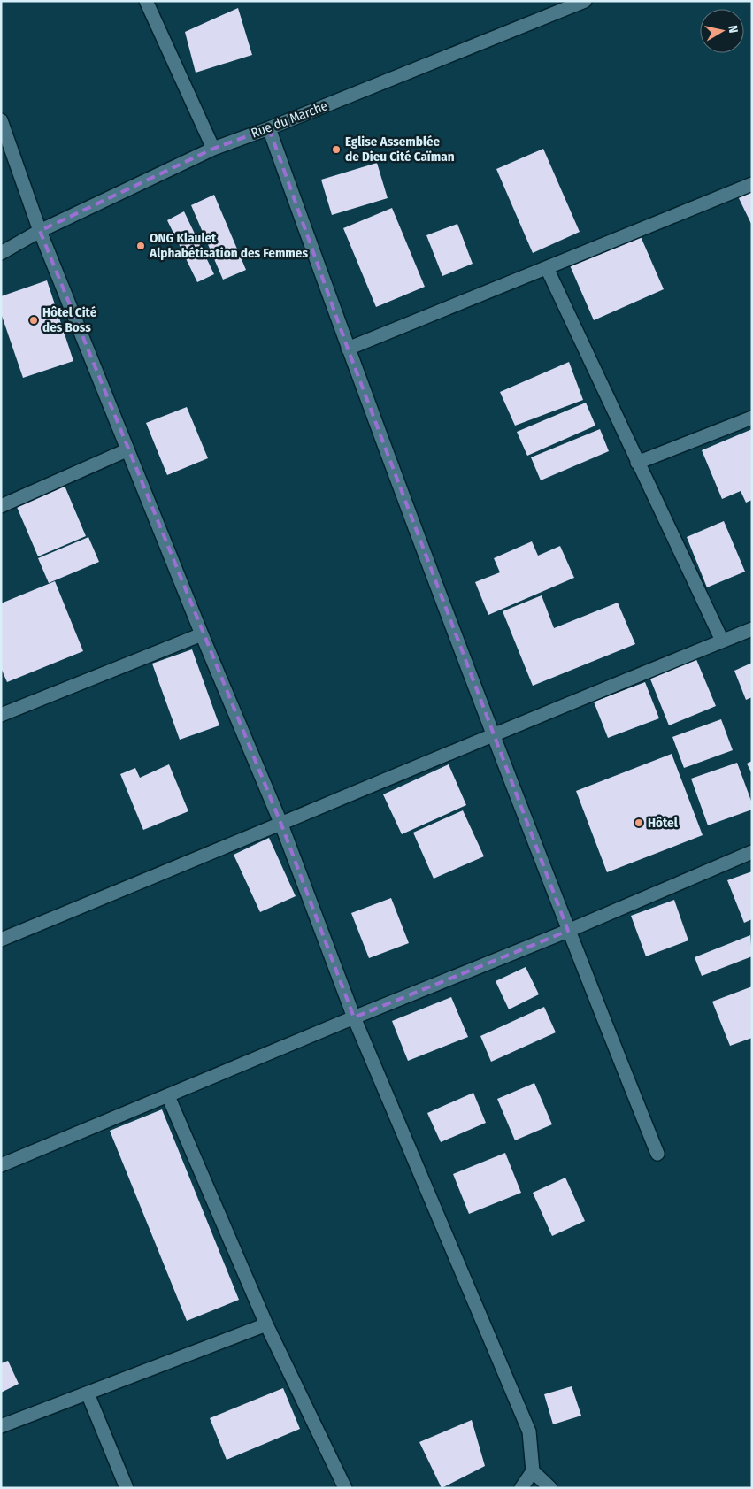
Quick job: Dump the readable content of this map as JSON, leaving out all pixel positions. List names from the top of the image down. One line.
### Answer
{"streets":{"street":["Rue du Marche"]},"places":["Eglise Assemblée de Dieu Cité Caïman","ONG Klaulet Alphabétisation des Femmes","Hôtel Cité des Boss","Hôtel"],"north":"right"}
